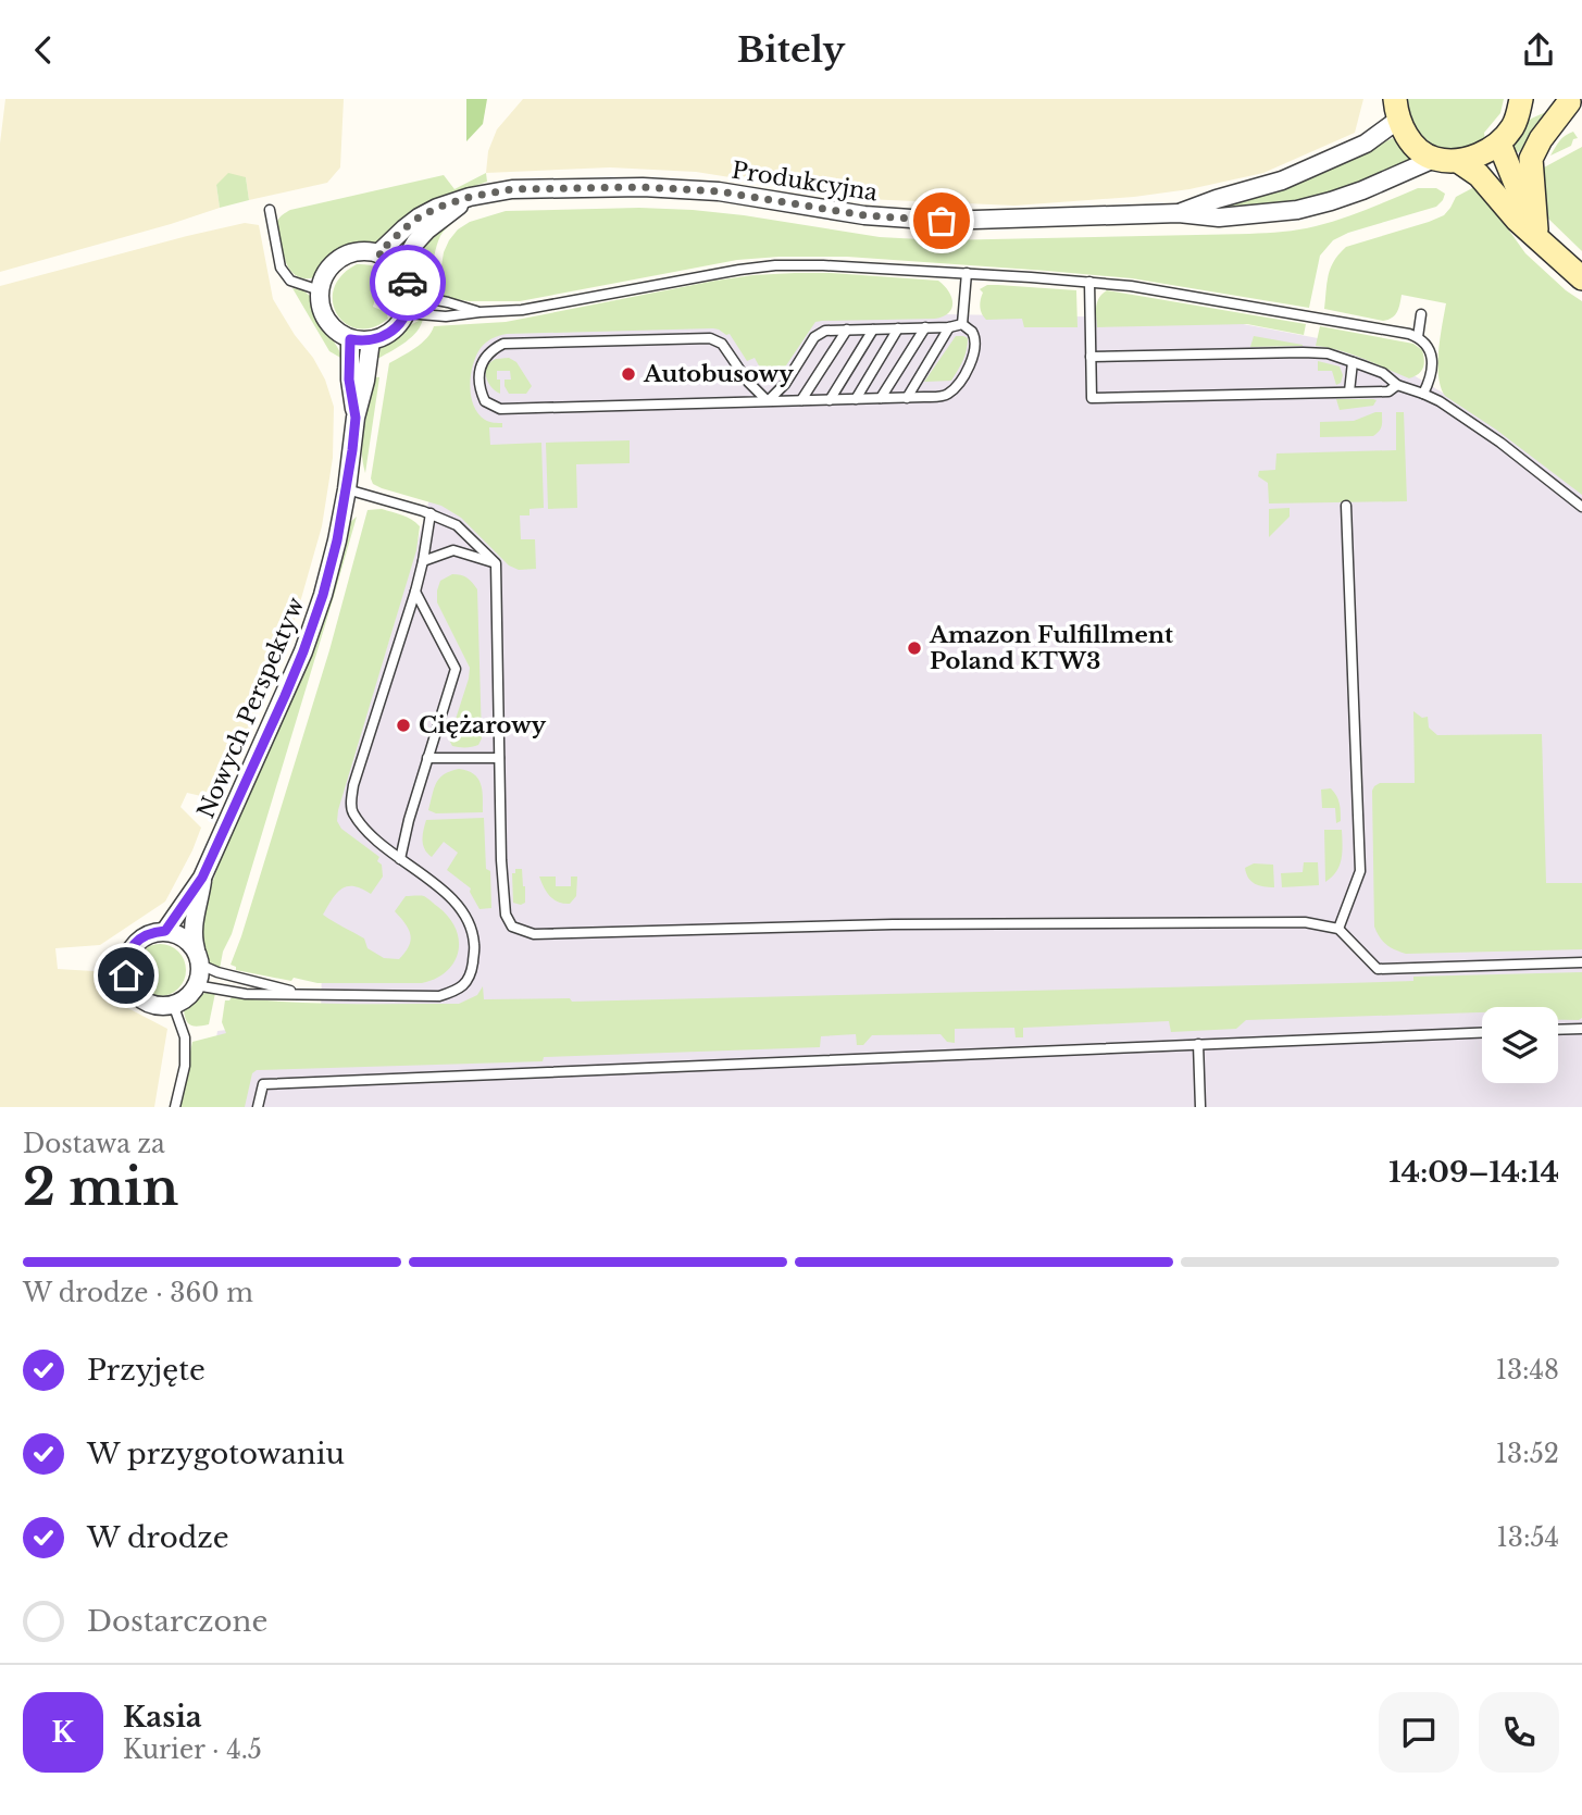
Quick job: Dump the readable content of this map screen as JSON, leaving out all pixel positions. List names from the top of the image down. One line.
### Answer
{"streets":{"street":["Produkcyjna","Nowych Perspektyw"]},"crossings":[["Produkcyjna","Nowych Perspektyw"]],"places":["Autobusowy","Amazon Fulfillment Poland KTW3","Ciężarowy"],"page":{"header":"Bitely","heading":["2 min","Dostawa za","14:09–14:14"],"panel":["Kasia","Kurier · 4.5"],"bar":"W drodze · 360 m","list":[["Przyjęte","13:48"],["W przygotowaniu","13:52"],["W drodze","13:54"],"Dostarczone"],"round":"K"}}
